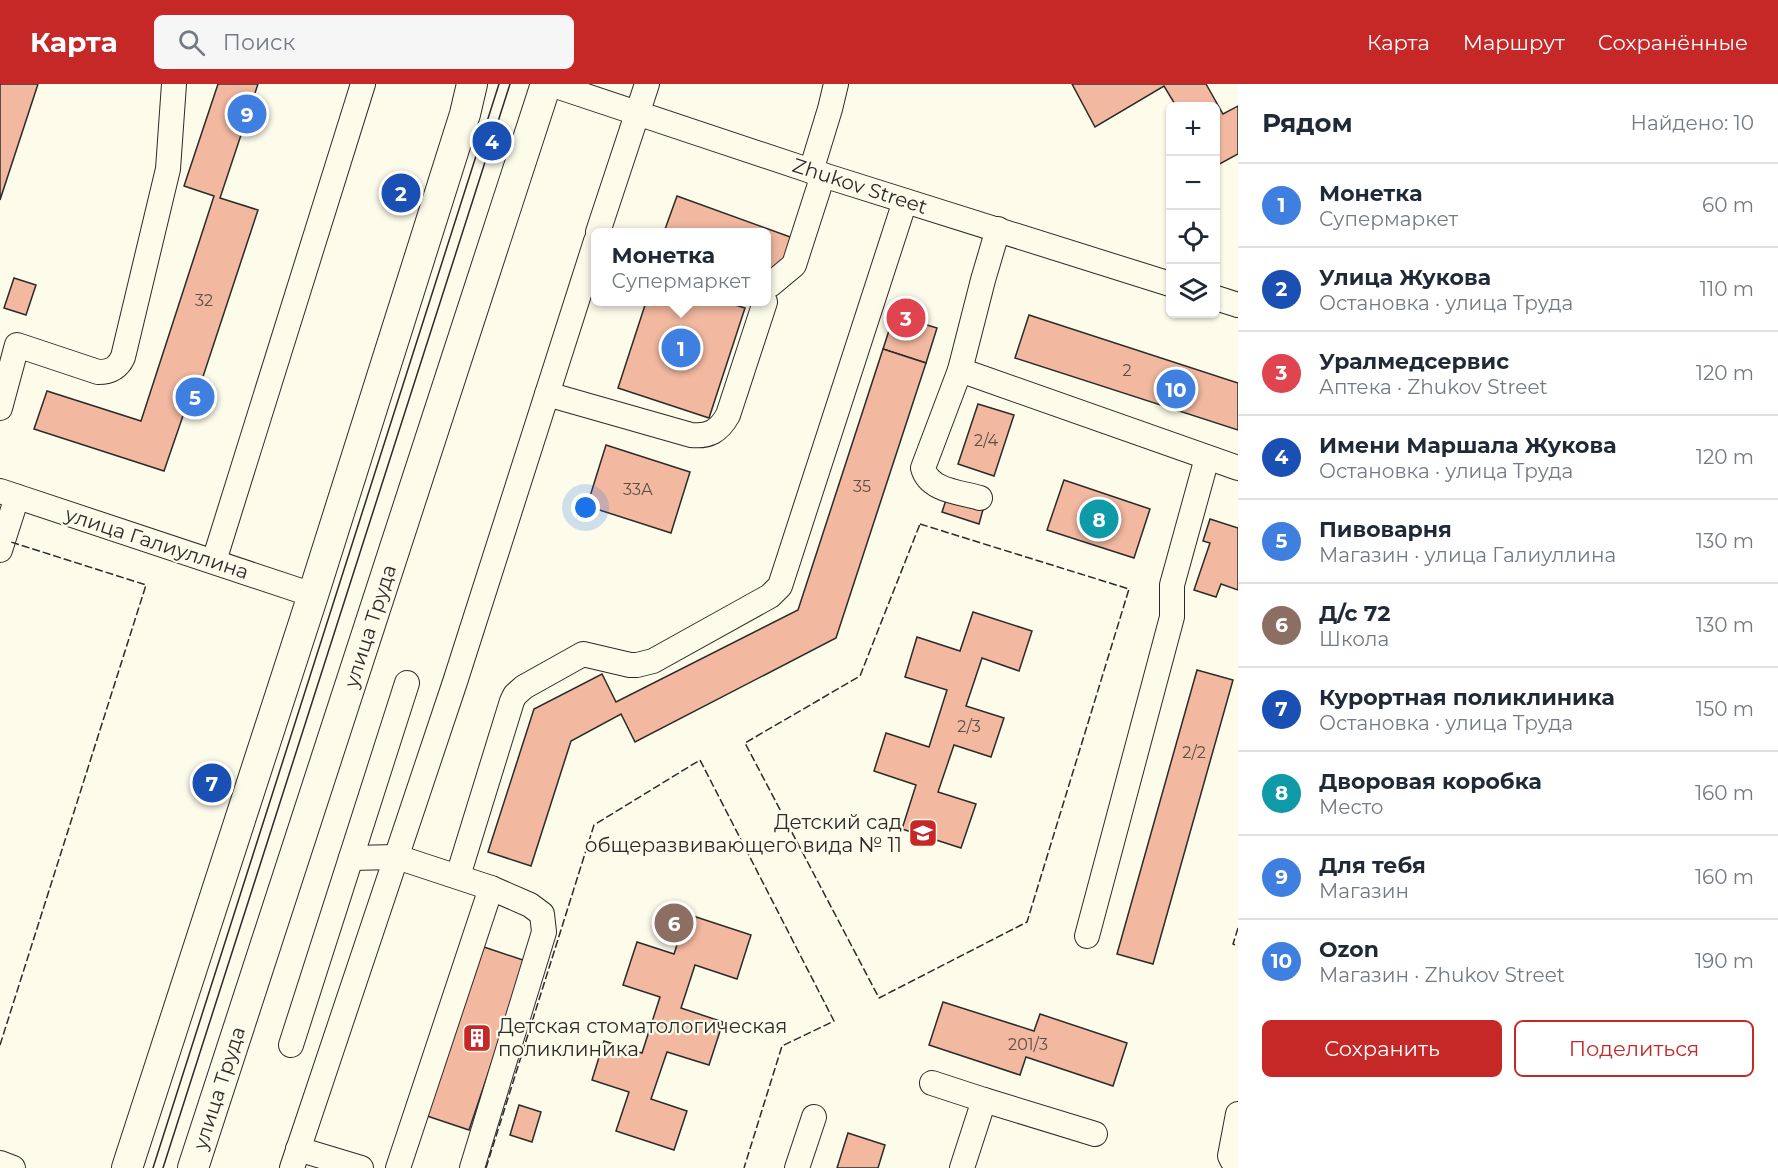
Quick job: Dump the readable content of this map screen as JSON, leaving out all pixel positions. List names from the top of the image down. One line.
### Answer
{"streets":{"main road":["улица Труда"],"street":["Zhukov Street","улица Галиуллина"]},"crossings":[["Zhukov Street","улица Труда"]],"places":{"school or university":["Детский сад общеразвивающего вида № 11"],"building":["Детская стоматологическая поликлиника"]},"house_numbers":["32","2","2/4","35","33А","2/3","2/2","201/3"],"page":{"header":"Карта","search":"Поиск","nav":["Карта","Маршрут","Сохранённые"],"heading":["Рядом","Найдено: 10"],"pins":["9","4","2","3","1","10","5","8","7","6"],"map_buttons":["+","−"],"list":[{"mark":"1","name":"Монетка","note":"Супермаркет","value":"60 m"},{"mark":"2","name":"Улица Жукова","note":"Остановка · улица Труда","value":"110 m"},{"mark":"3","name":"Уралмедсервис","note":"Аптека · Zhukov Street","value":"120 m"},{"mark":"4","name":"Имени Маршала Жукова","note":"Остановка · улица Труда","value":"120 m"},{"mark":"5","name":"Пивоварня","note":"Магазин · улица Галиуллина","value":"130 m"},{"mark":"6","name":"Д/с 72","note":"Школа","value":"130 m"},{"mark":"7","name":"Курортная поликлиника","note":"Остановка · улица Труда","value":"150 m"},{"mark":"8","name":"Дворовая коробка","note":"Место","value":"160 m"},{"mark":"9","name":"Для тебя","note":"Магазин","value":"160 m"},{"mark":"10","name":"Ozon","note":"Магазин · Zhukov Street","value":"190 m"}],"popup":["Монетка","Супермаркет"],"buttons":["Сохранить","Поделиться"]}}
